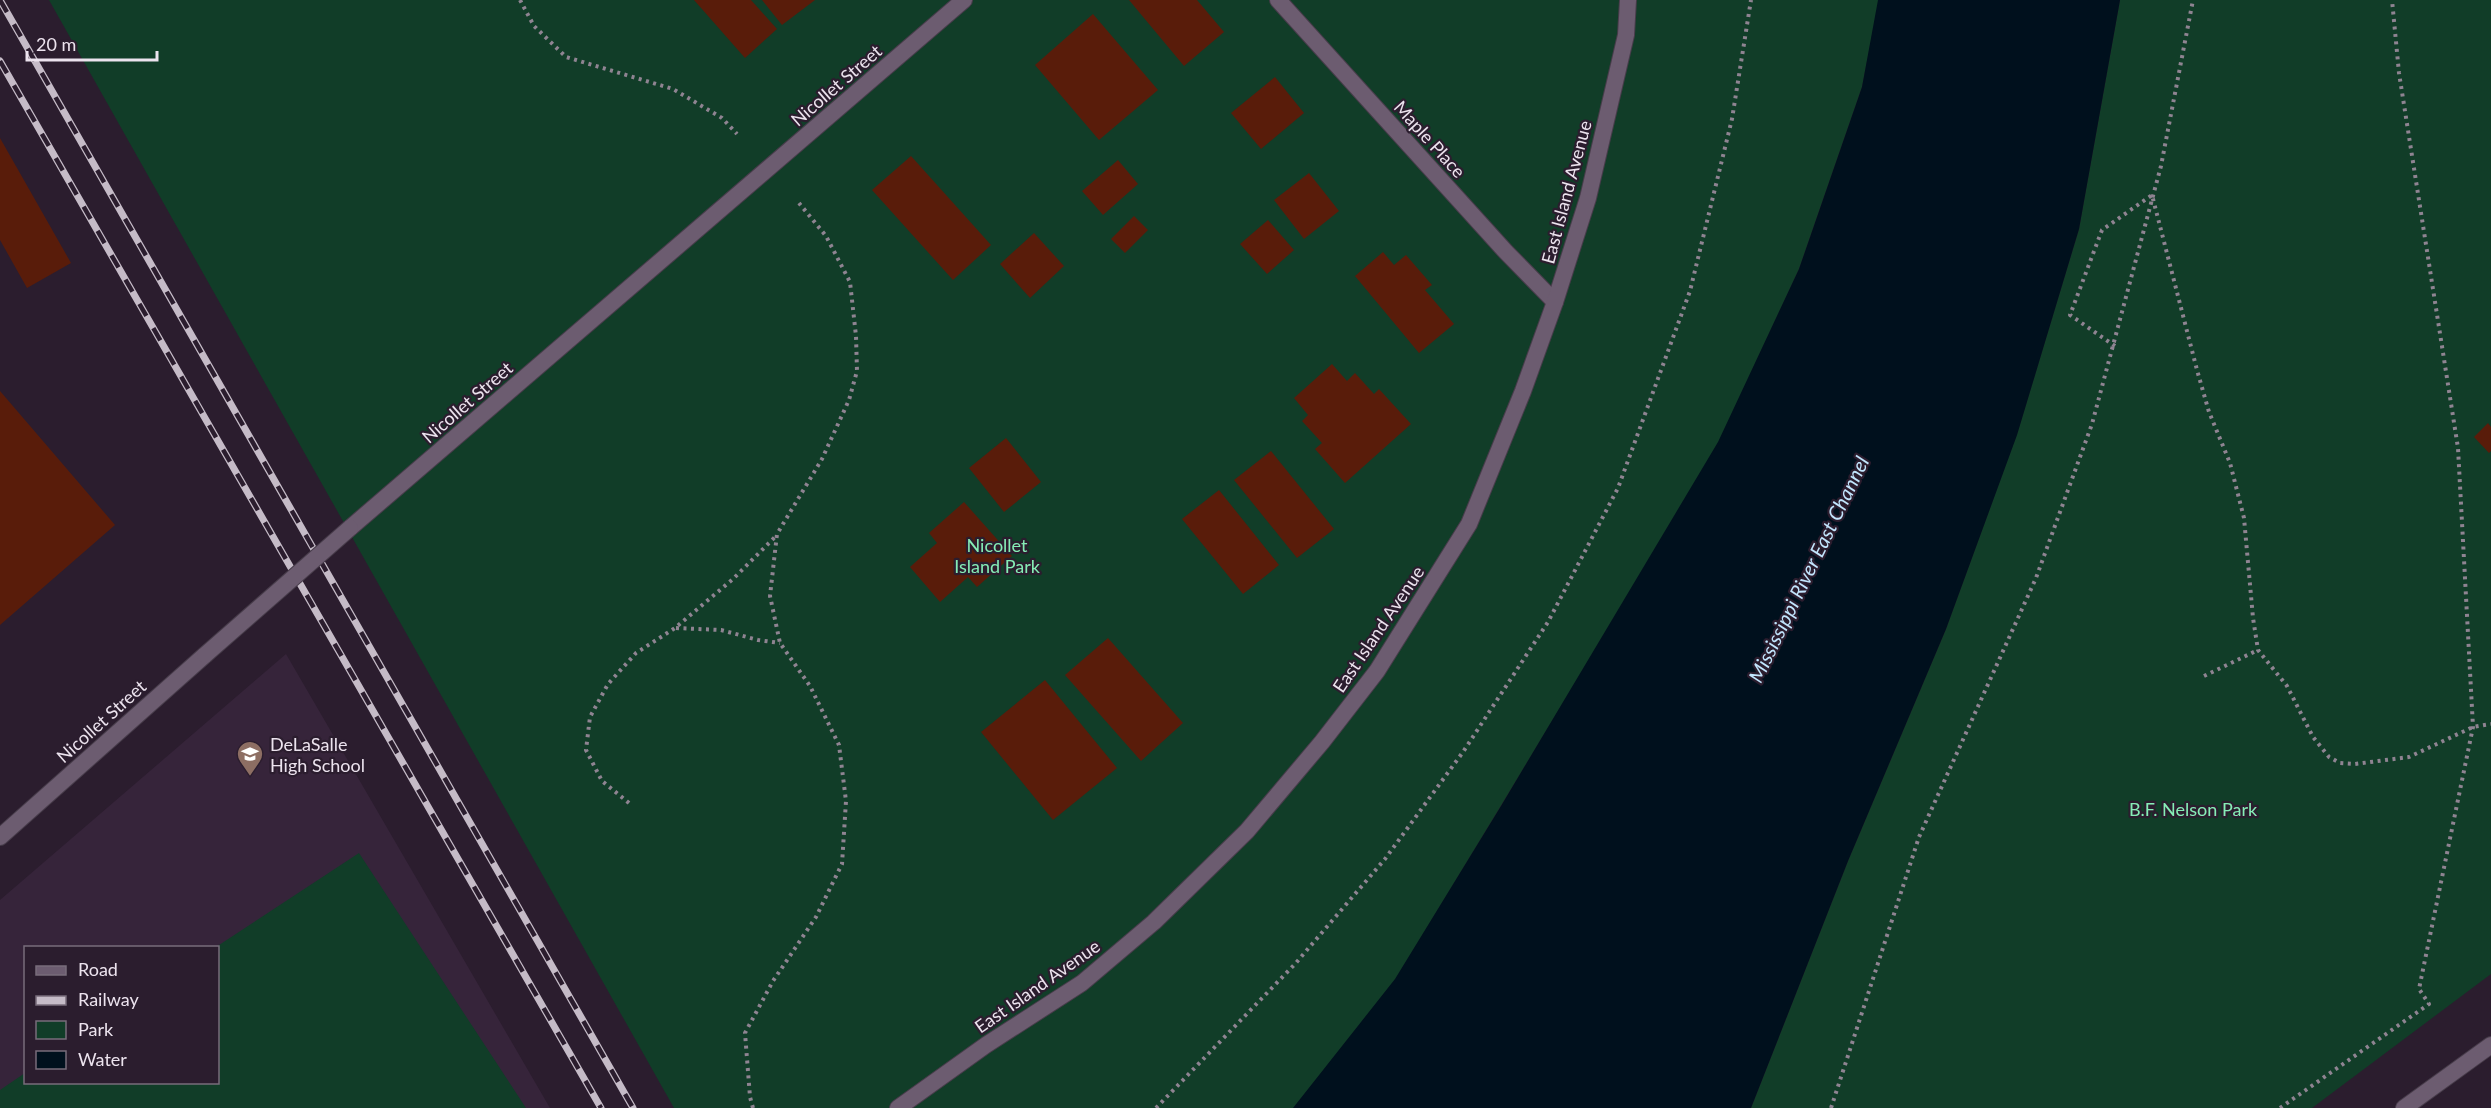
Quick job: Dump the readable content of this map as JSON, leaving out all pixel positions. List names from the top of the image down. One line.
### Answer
{"streets":{"street":["Nicollet Street","Maple Place","East Island Avenue"]},"crossings":[["Maple Place","East Island Avenue"]],"water":["Mississippi River East Channel"],"parks":["Nicollet Island Park","B.F. Nelson Park"],"places":{"school or university":["DeLaSalle High School"]},"legend":["Road","Railway","Park","Water"],"scale_bar":"20 m"}
